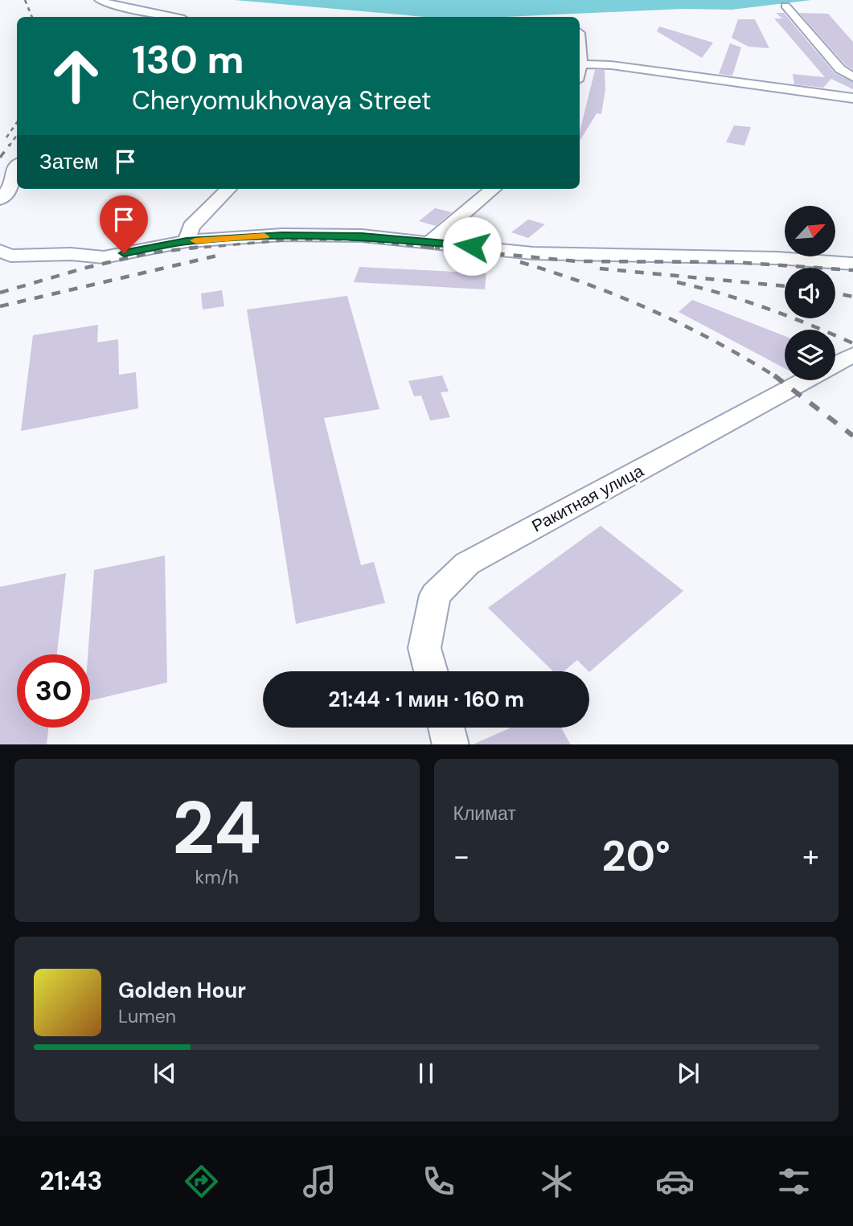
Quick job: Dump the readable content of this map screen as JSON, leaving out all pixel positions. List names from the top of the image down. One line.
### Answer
{"streets":{"street":["Ракитная улица"]},"north":"top right","page":{"turn":["130 m","Cheryomukhovaya Street"],"then":"Затем","limit":"30","trip":"21:44 · 1 мин · 160 m","tile":[["24","km/h"],"Климат"],"heat":["−","20°","+"],"song":["Golden Hour","Lumen"],"tabs":"21:43"}}
